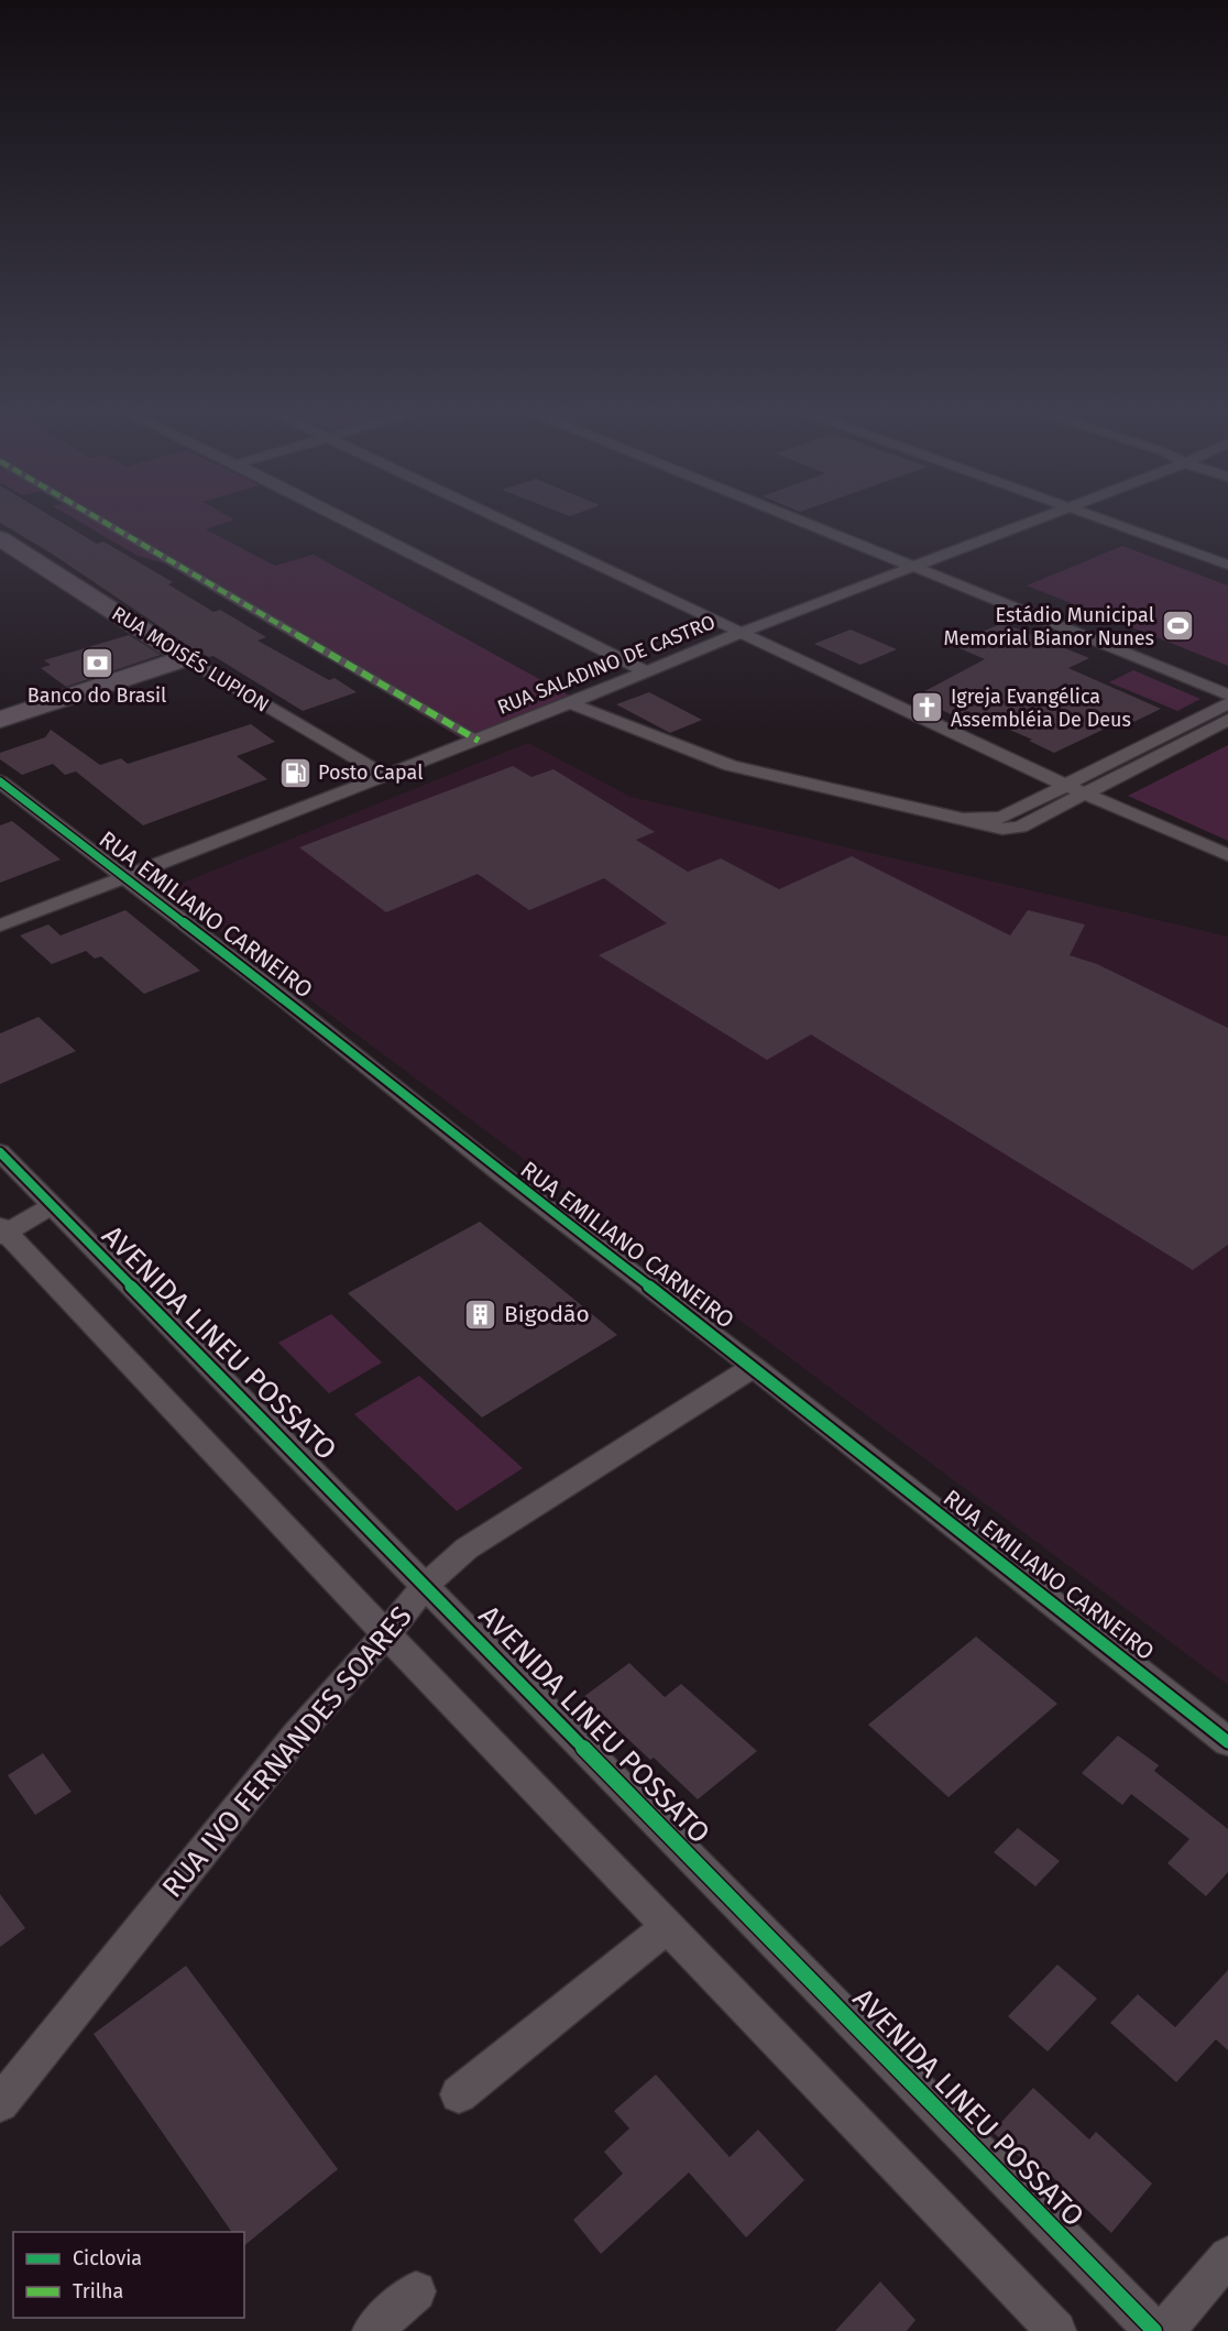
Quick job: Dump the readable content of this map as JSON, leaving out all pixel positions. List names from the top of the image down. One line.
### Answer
{"streets":{"main road":["RUA MOISÉS LUPION"],"street":["RUA SALADINO DE CASTRO","RUA EMILIANO CARNEIRO","AVENIDA LINEU POSSATO","RUA IVO FERNANDES SOARES"]},"crossings":[["RUA MOISÉS LUPION","RUA SALADINO DE CASTRO"],["RUA SALADINO DE CASTRO","RUA EMILIANO CARNEIRO"],["RUA EMILIANO CARNEIRO","RUA IVO FERNANDES SOARES"],["AVENIDA LINEU POSSATO","RUA IVO FERNANDES SOARES"]],"places":{"sports":["Estádio Municipal Memorial Bianor Nunes"],"bank":["Banco do Brasil"],"church":["Igreja Evangélica Assembléia De Deus"],"fuel station":["Posto Capal"],"building":["Bigodão"]},"legend":["Ciclovia","Trilha"]}
